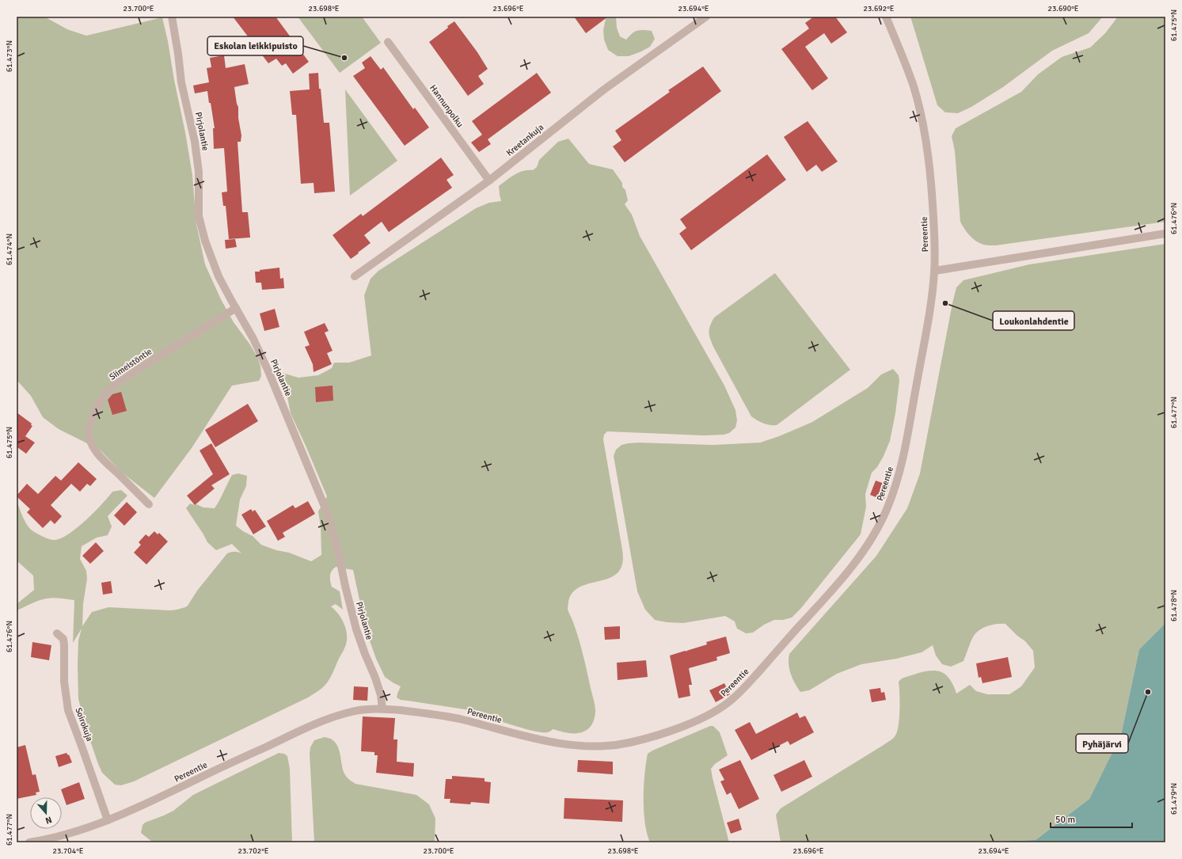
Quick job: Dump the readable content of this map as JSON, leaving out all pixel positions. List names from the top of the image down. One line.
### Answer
{"streets":{"street":["Hannunpolku","Pirjolantie","Kreetankuja","Pereentie","Siimeistöntie","Soirokuja"]},"crossings":[["Hannunpolku","Kreetankuja"],["Pirjolantie","Pereentie"],["Pirjolantie","Siimeistöntie"],["Pereentie","Soirokuja"]],"places":["Eskolan leikkipuisto","Loukonlahdentie","Pyhäjärvi"],"scale_bar":"50 m","north":"bottom","coordinates":["23.700°E","23.698°E","23.696°E","23.694°E","23.692°E","23.690°E","61.475°N","61.473°N","61.476°N","61.474°N","61.477°N","61.478°N","61.479°N","23.704°E","23.702°E"]}
